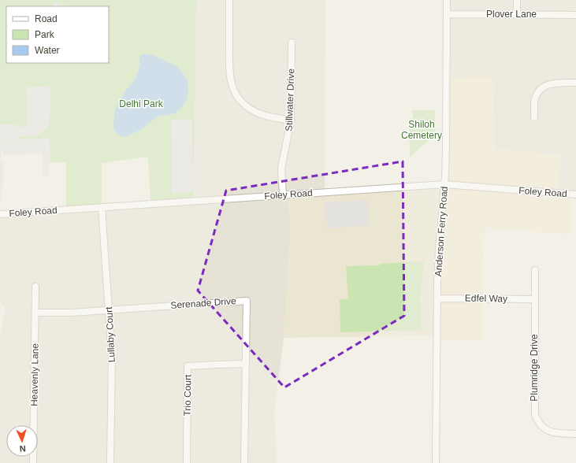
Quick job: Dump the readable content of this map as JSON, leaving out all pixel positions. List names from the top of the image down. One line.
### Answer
{"streets":{"street":["Plover Lane","Stillwater Drive","Foley Road","Anderson Ferry Road","Edfel Way","Serenade Drive","Lullaby Court","Plumridge Drive","Heavenly Lane","Trio Court"]},"crossings":[["Plover Lane","Anderson Ferry Road"],["Stillwater Drive","Foley Road"],["Foley Road","Anderson Ferry Road"],["Foley Road","Lullaby Court"],["Anderson Ferry Road","Edfel Way"],["Edfel Way","Plumridge Drive"],["Serenade Drive","Lullaby Court"],["Serenade Drive","Heavenly Lane"],["Serenade Drive","Trio Court"]],"parks":["Delhi Park","Shiloh Cemetery"],"legend":["Road","Park","Water"],"north":"bottom"}
